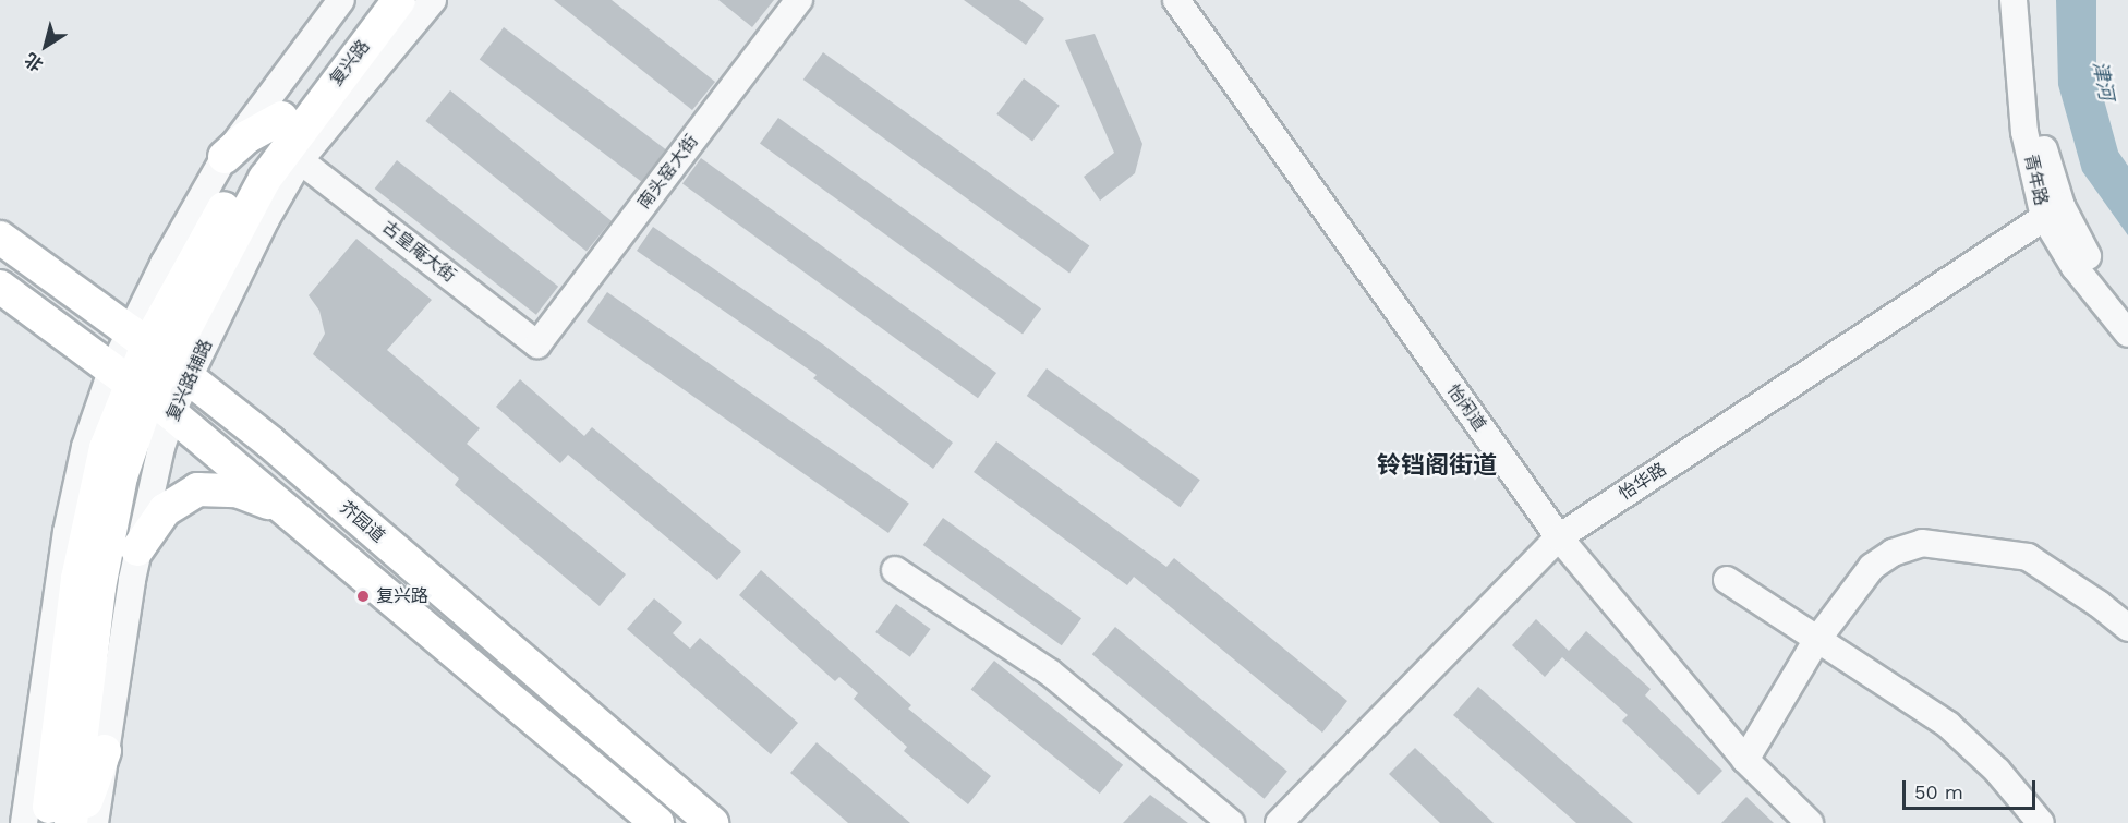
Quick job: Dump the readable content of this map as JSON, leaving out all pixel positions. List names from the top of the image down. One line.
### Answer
{"streets":{"main road":["复兴路","芥园道"],"street":["南头窑大街","青年路","古皇庵大街","复兴路辅路","怡闲道","怡华路"]},"crossings":[["复兴路","复兴路辅路"],["复兴路","芥园道"],["南头窑大街","古皇庵大街"],["青年路","怡华路"],["古皇庵大街","复兴路辅路"],["复兴路辅路","芥园道"],["怡闲道","怡华路"]],"districts":["铃铛阁街道"],"water":["津河"],"places":["复兴路"],"scale_bar":"50 m","north":"bottom left"}
